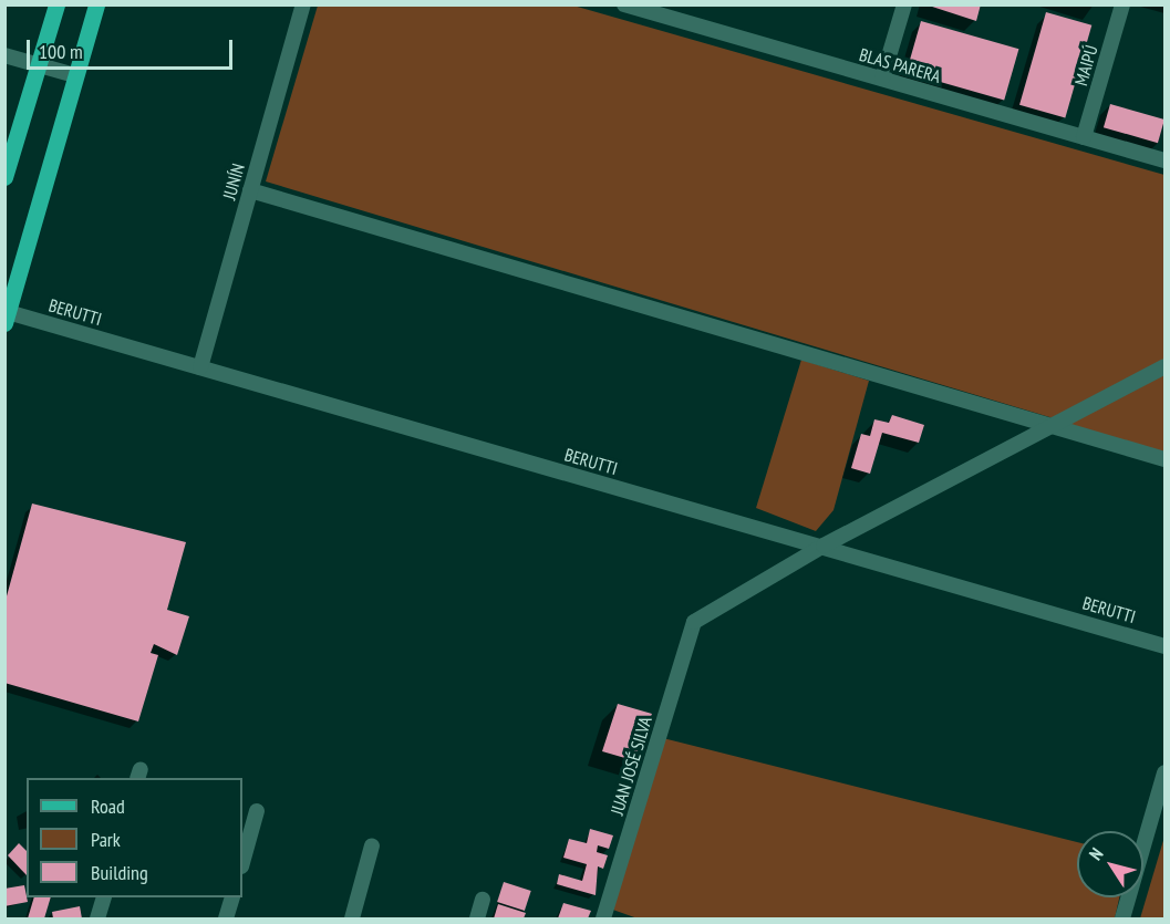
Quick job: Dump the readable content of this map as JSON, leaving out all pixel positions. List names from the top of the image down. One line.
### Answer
{"streets":{"street":["BLAS PARERA","MAIPÚ","JUNÍN","BERUTTI","JUAN JOSÉ SILVA"]},"crossings":[["BLAS PARERA","MAIPÚ"],["JUNÍN","BERUTTI"],["BERUTTI","JUAN JOSÉ SILVA"]],"legend":["Road","Park","Building"],"scale_bar":"100 m","north":"top left"}
